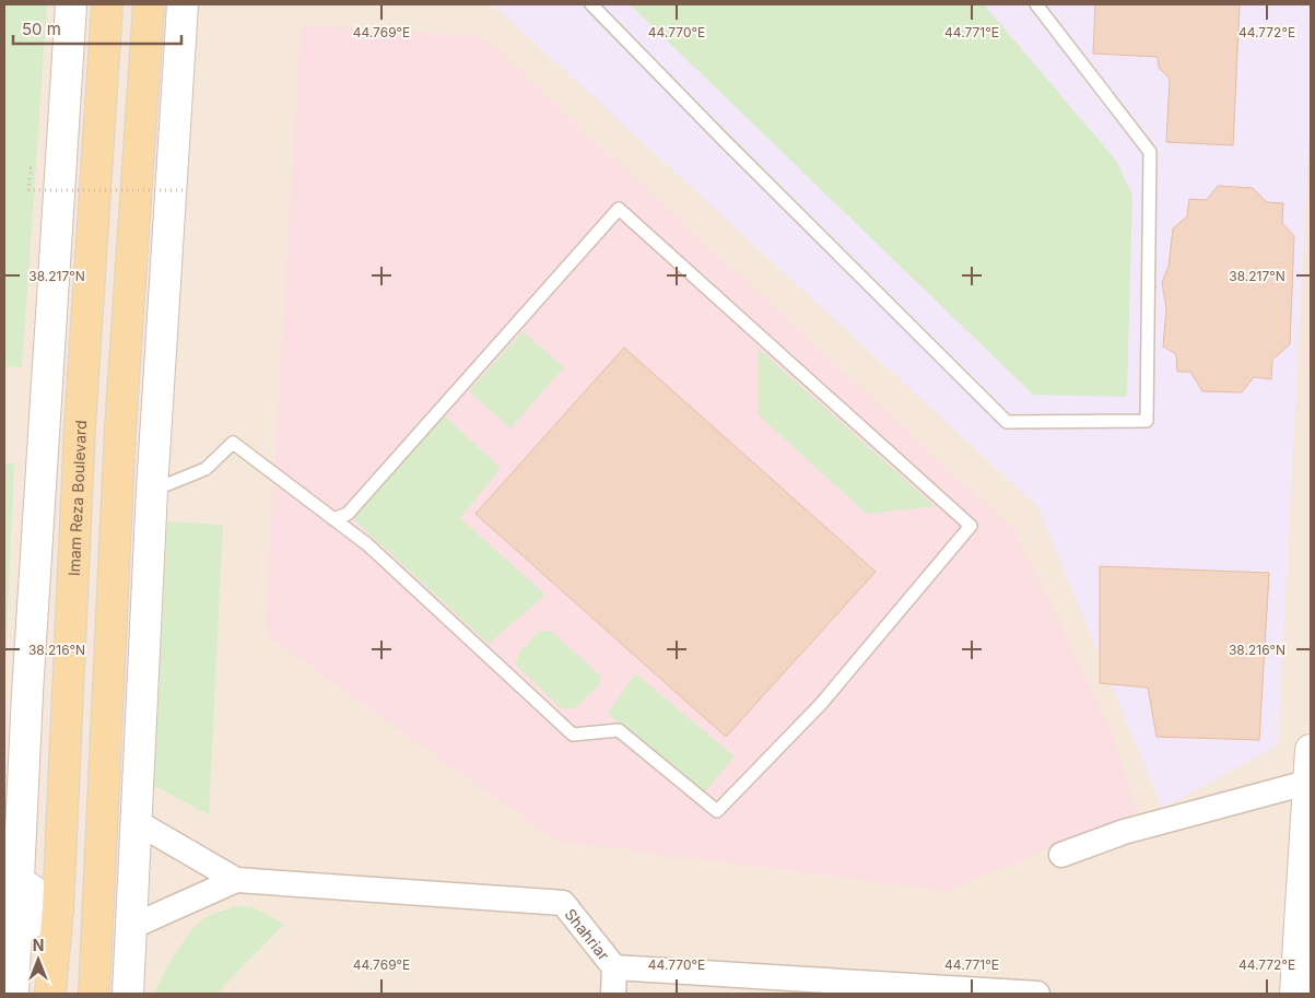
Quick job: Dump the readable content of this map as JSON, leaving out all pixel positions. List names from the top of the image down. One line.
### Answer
{"streets":{"main road":["Imam Reza Boulevard"],"street":["Shahriar"]},"scale_bar":"50 m","north":"top","coordinates":["44.769°E","44.770°E","44.771°E","44.772°E","38.217°N","38.216°N"]}
